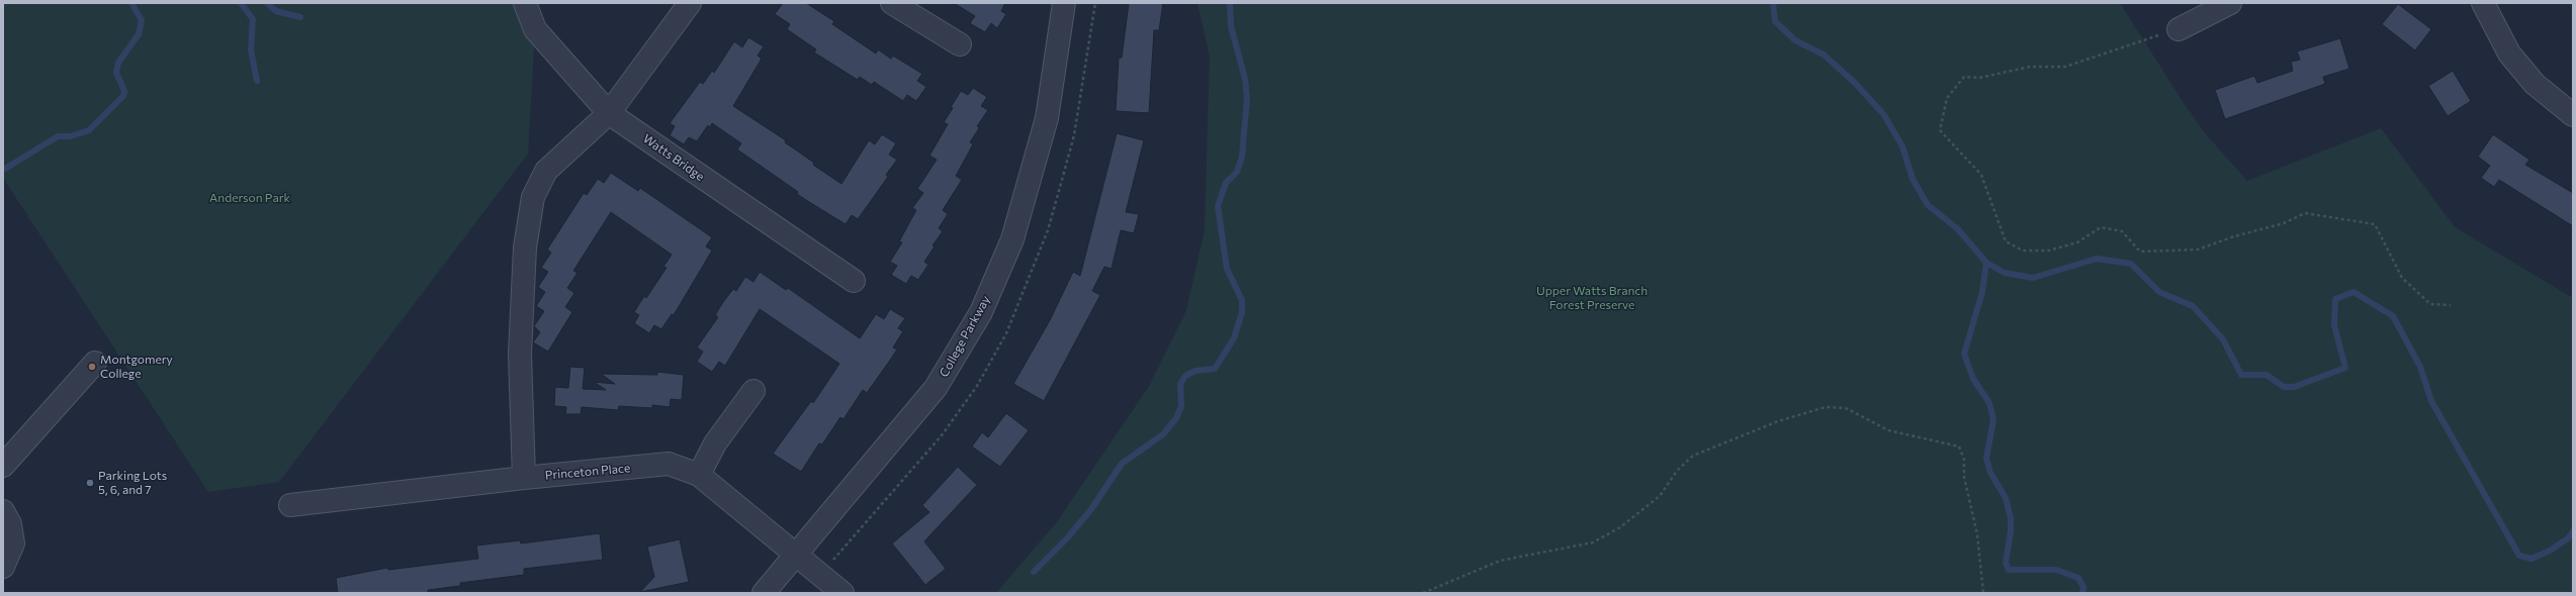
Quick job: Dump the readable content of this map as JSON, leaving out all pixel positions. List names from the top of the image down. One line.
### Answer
{"streets":{"street":["Watts Bridge","College Parkway","Princeton Place"]},"crossings":[["College Parkway","Princeton Place"]],"parks":["Anderson Park","Upper Watts Branch Forest Preserve"],"places":["Montgomery College","Parking Lots 5, 6, and 7"]}
